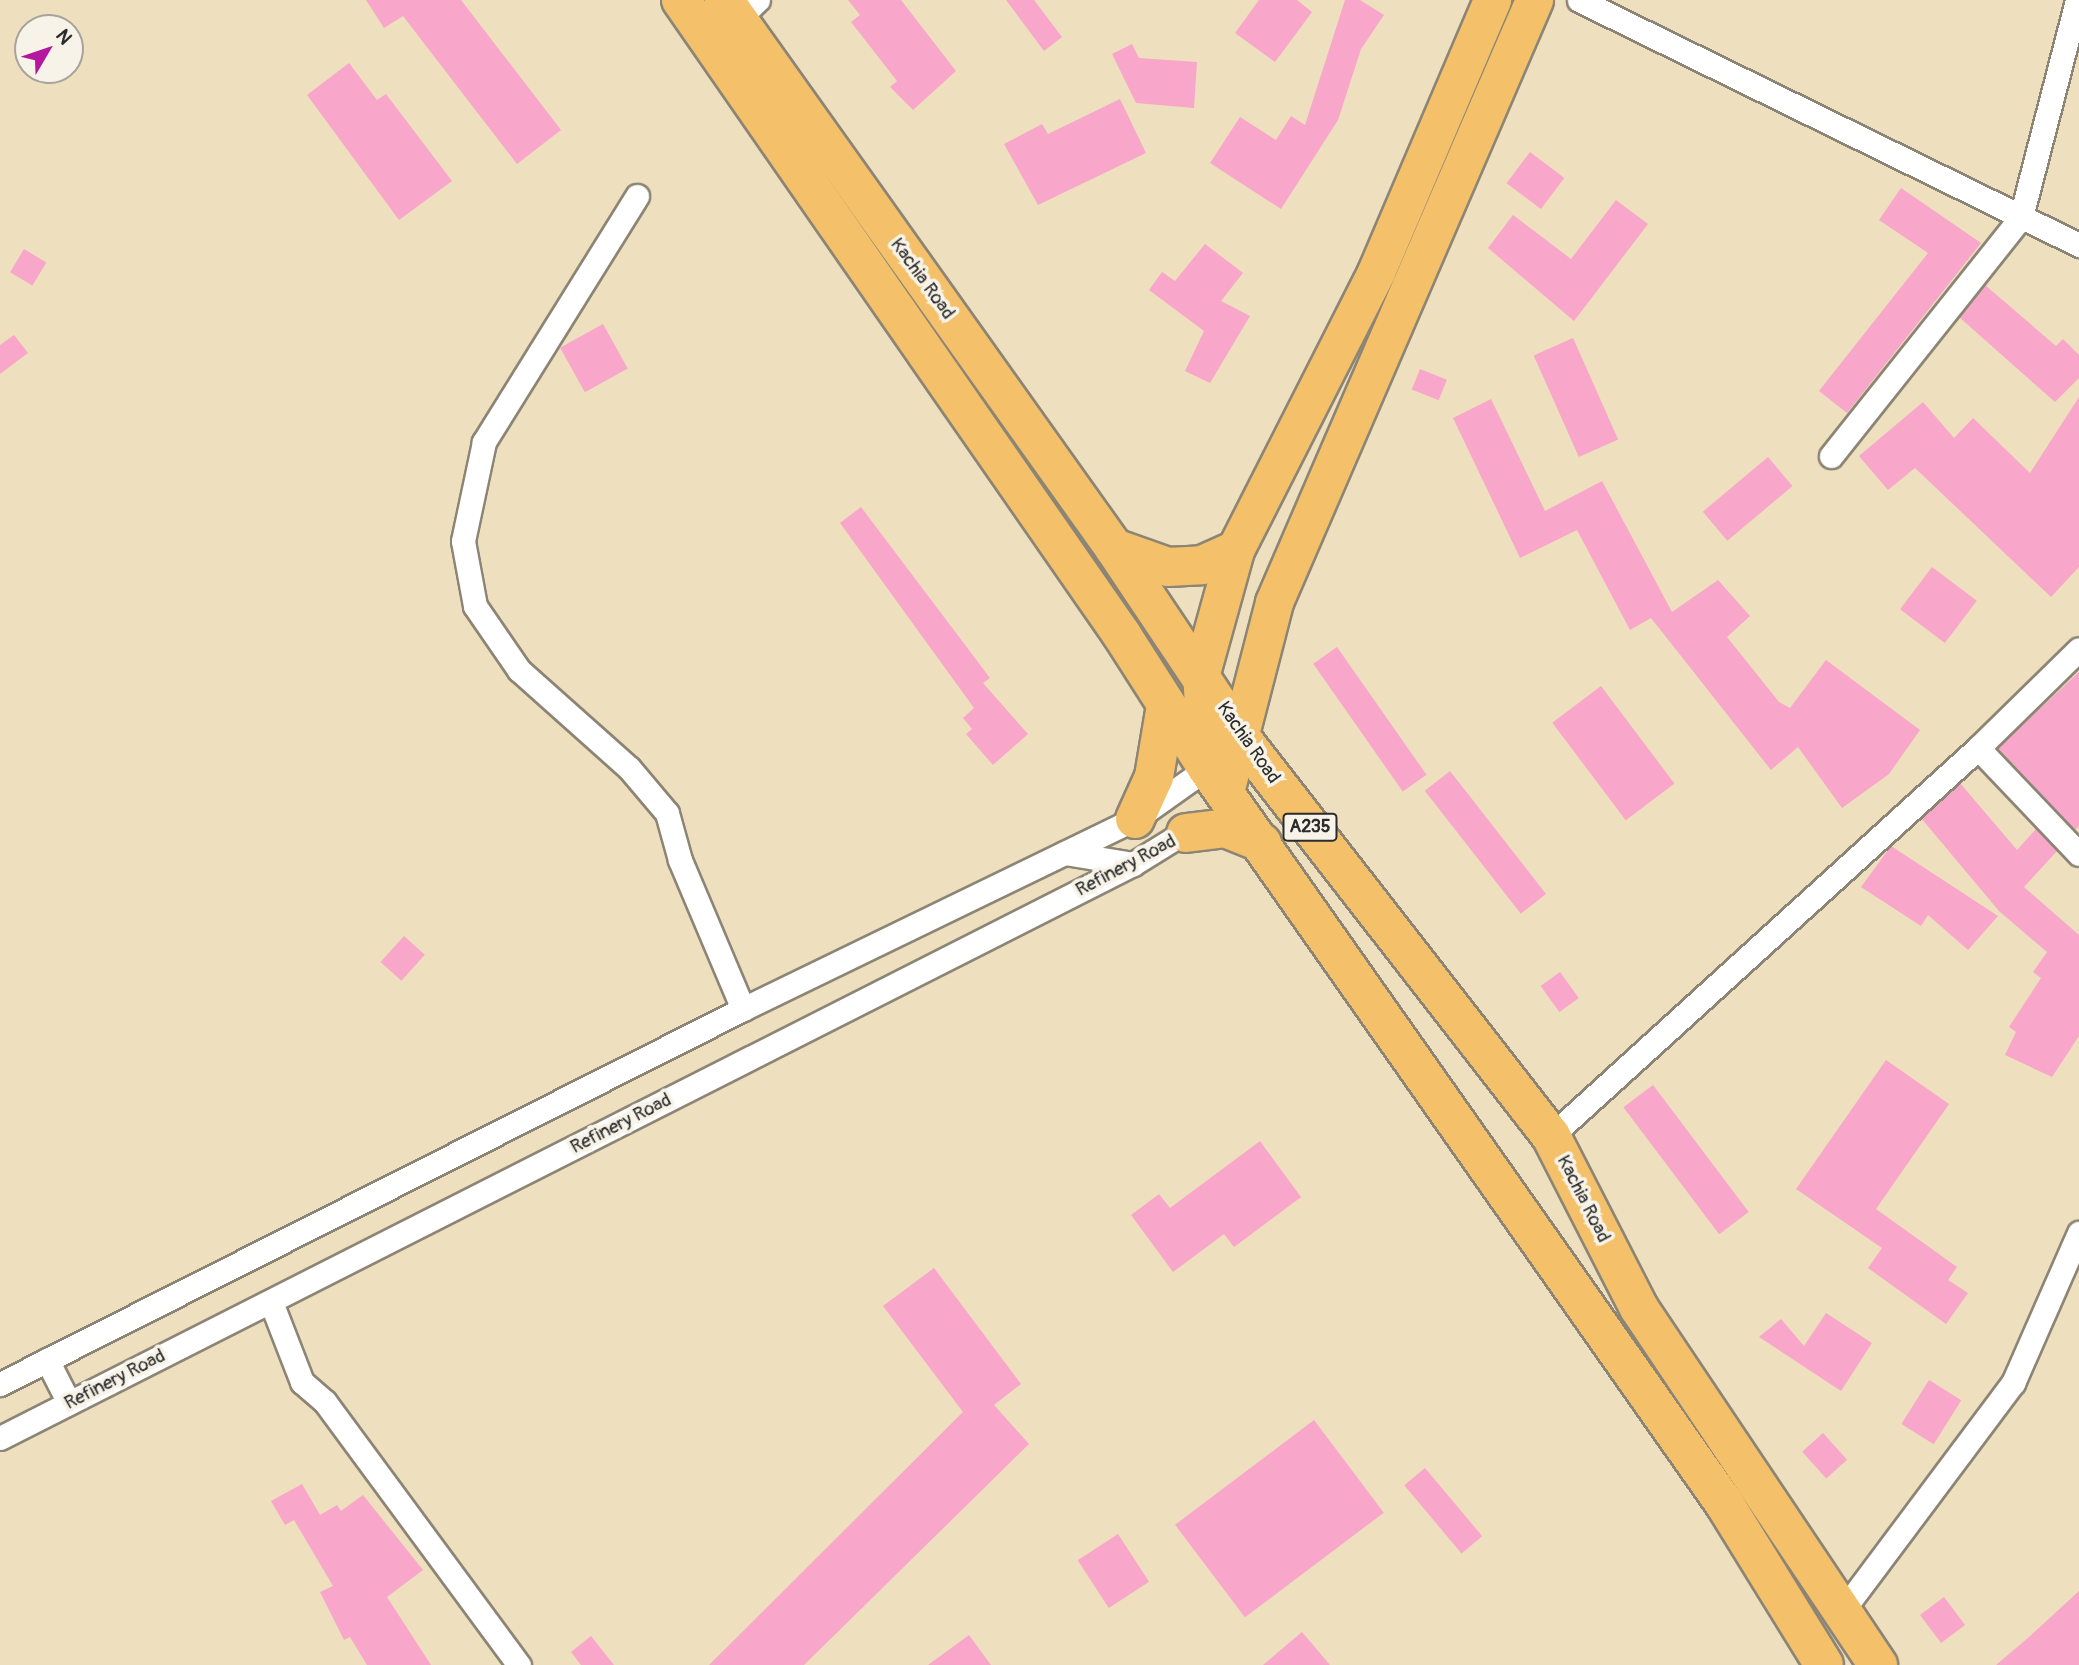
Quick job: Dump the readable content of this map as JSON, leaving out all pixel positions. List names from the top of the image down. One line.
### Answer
{"streets":{"highway":["Kachia Road","A235"],"street":["Refinery Road"]},"crossings":[["Kachia Road","Refinery Road"]],"north":"top right"}
